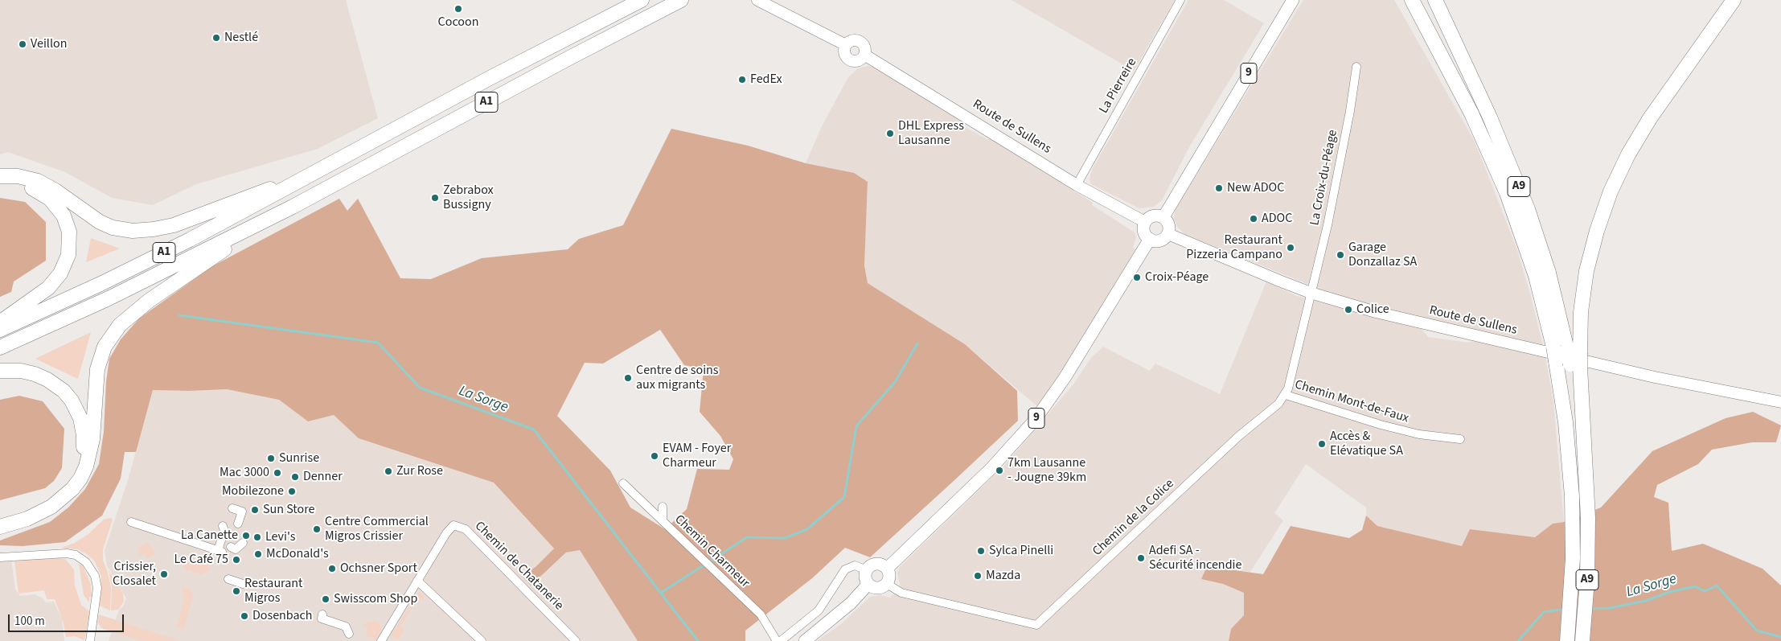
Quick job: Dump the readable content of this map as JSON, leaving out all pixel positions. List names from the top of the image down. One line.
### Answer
{"streets":{"highway":["A1","A9"],"main road":["9","Route de Sullens"],"street":["La Pierreire","La Croix-du-Péage","Chemin Mont-de-Faux","Chemin de la Colice","Chemin Charmeur","Chemin de Chatanerie"]},"crossings":[["9","Route de Sullens"],["9","Chemin de la Colice"],["La Pierreire","Route de Sullens"],["Route de Sullens","La Croix-du-Péage"],["Chemin Mont-de-Faux","Chemin de la Colice"]],"water":["La Sorge"],"places":["Cocoon","Nestlé","Veillon","FedEx","DHL Express Lausanne","New ADOC","Zebrabox Bussigny","ADOC","Restaurant Pizzeria Campano","Garage Donzallaz SA","Croix-Péage","Colice","Centre de soins aux migrants","Accès & Elévatique SA","EVAM - Foyer Charmeur","Sunrise","7km Lausanne - Jougne 39km","Zur Rose","Mac 3000","Denner","Mobilezone","Sun Store","Centre Commercial Migros Crissier","La Canette","Levi's","Sylca Pinelli","McDonald's","Adefi SA - Sécurité incendie","Le Café 75","Ochsner Sport","Crissier, Closalet","Mazda","Restaurant Migros","Swisscom Shop","Dosenbach"],"scale_bar":"100 m"}
